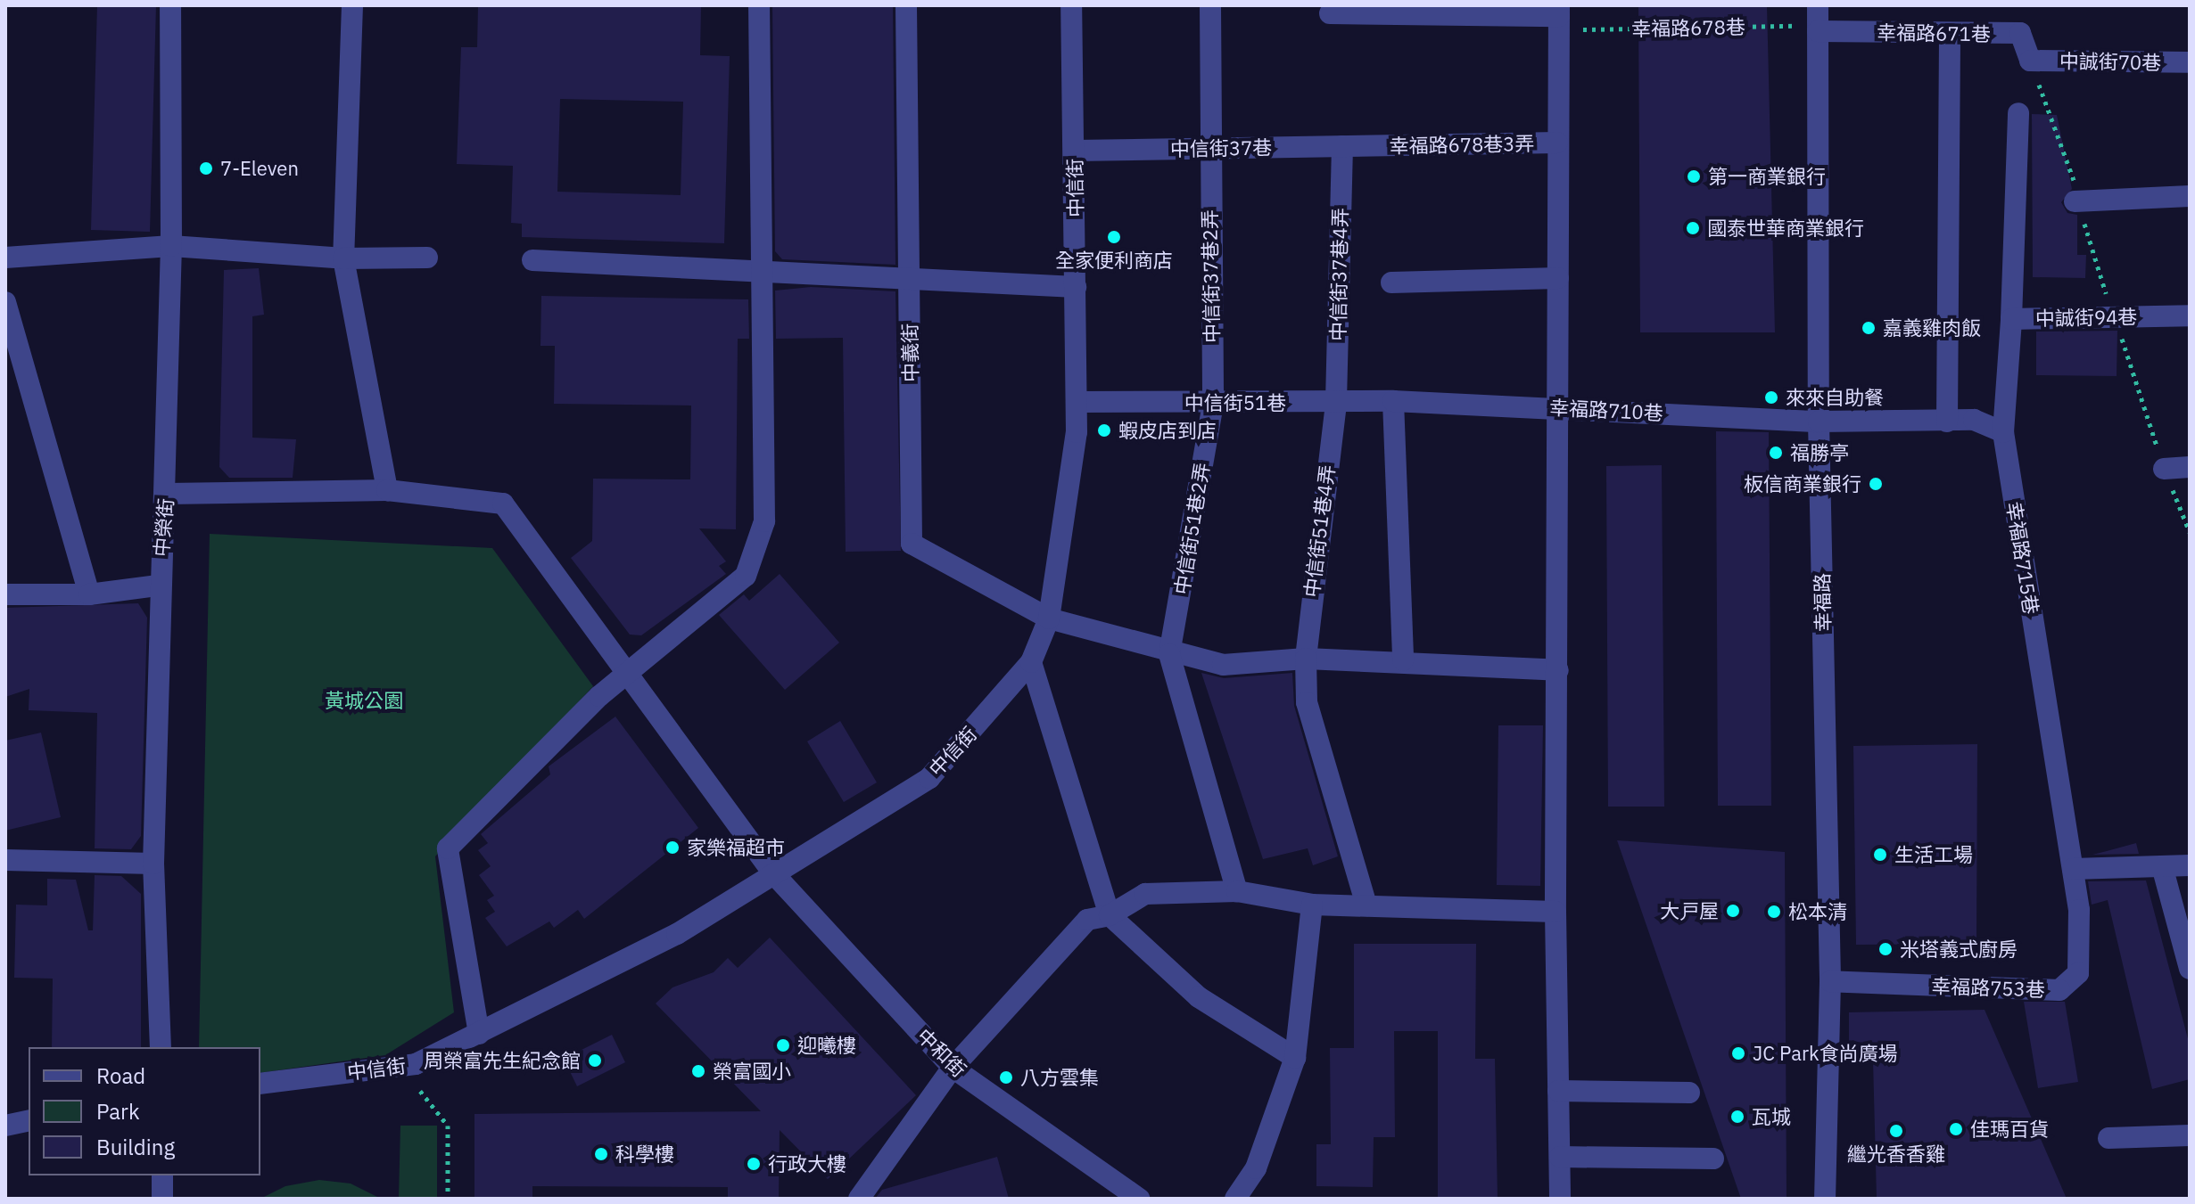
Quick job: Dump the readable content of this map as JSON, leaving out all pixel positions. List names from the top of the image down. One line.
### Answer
{"streets":{"street":["幸福路671巷","中誠街70巷","幸福路678巷3弄","中信街37巷","中信街","中信街37巷4弄","中信街37巷2弄","中誠街94巷","中義街","中信街51巷","幸福路710巷","中榮街","中信街51巷2弄","中信街51巷4弄","幸福路715巷","幸福路","幸福路753巷","中和街"],"path":["幸福路678巷"]},"crossings":[["幸福路678巷","幸福路671巷"],["幸福路678巷","幸福路"],["幸福路671巷","中誠街70巷"],["幸福路671巷","幸福路"],["幸福路678巷3弄","中信街37巷"],["中信街37巷","中信街"],["中信街37巷","中信街37巷4弄"],["中信街37巷","中信街37巷2弄"],["中信街","中義街"],["中信街","中信街51巷"],["中信街","中和街"],["中信街37巷4弄","中信街51巷"],["中信街37巷4弄","中信街51巷4弄"],["中信街37巷2弄","中信街51巷"],["中信街37巷2弄","中信街51巷2弄"],["中誠街94巷","幸福路715巷"],["中信街51巷","幸福路710巷"],["中信街51巷","中信街51巷2弄"],["中信街51巷","中信街51巷4弄"],["幸福路710巷","幸福路"],["中榮街","中和街"],["幸福路715巷","幸福路753巷"],["幸福路","幸福路753巷"]],"parks":["黃城公園"],"places":["7-Eleven","第一商業銀行","國泰世華商業銀行","全家便利商店","嘉義雞肉飯","來來自助餐","蝦皮店到店","福勝亭","板信商業銀行","家樂福超市","生活工場","大戸屋","松本清","米塔義式廚房","迎曦樓","JC Park食尚廣場","周榮富先生紀念館","榮富國小","八方雲集","瓦城","佳瑪百貨","繼光香香雞","科學樓","行政大樓"],"legend":["Road","Park","Building"]}
